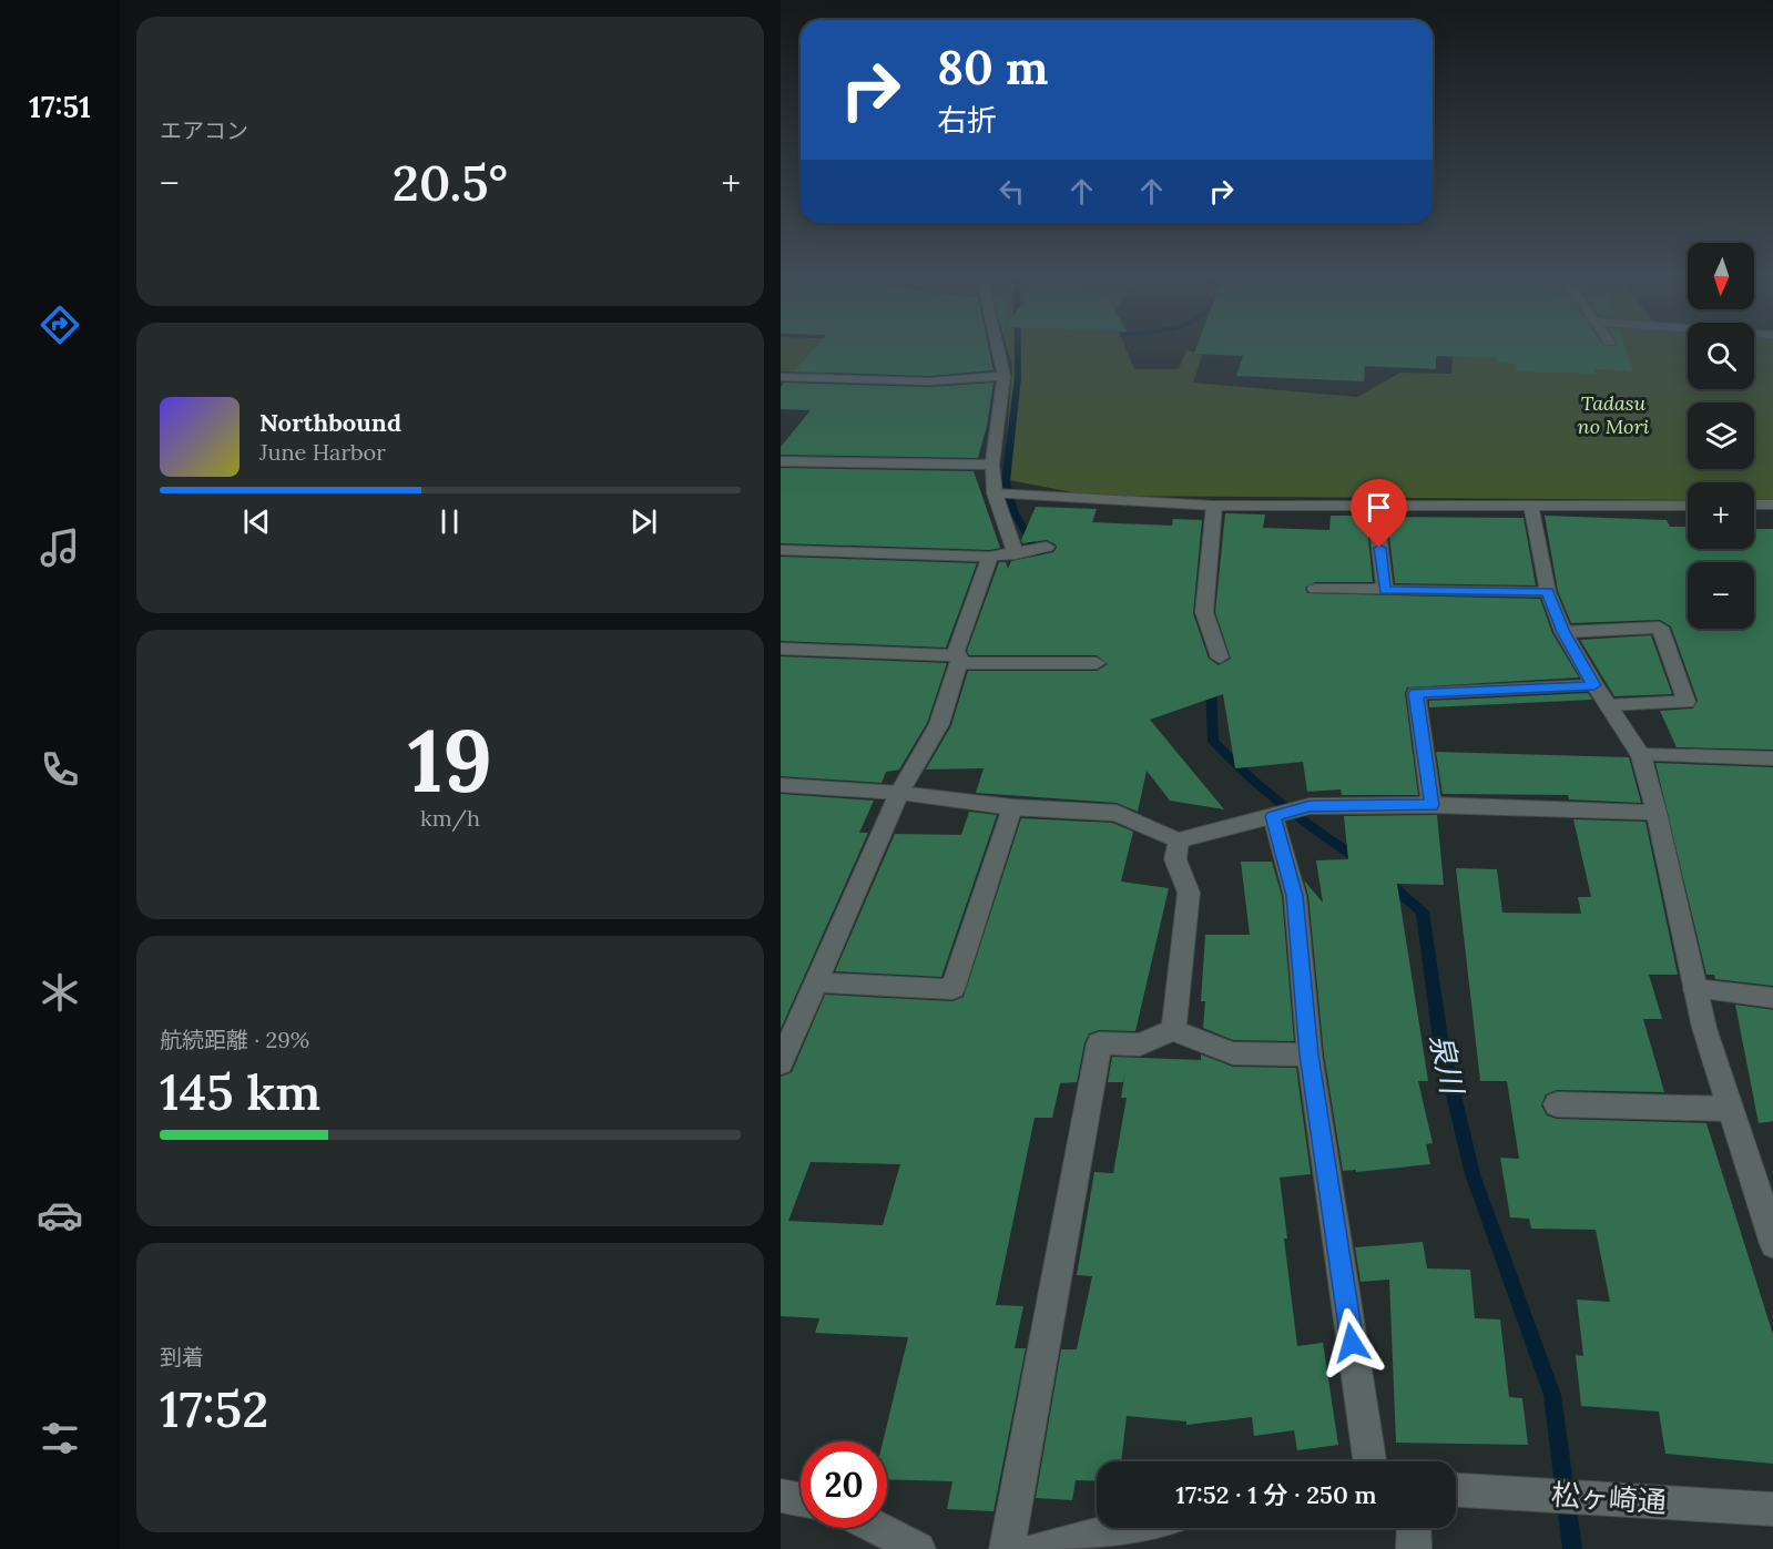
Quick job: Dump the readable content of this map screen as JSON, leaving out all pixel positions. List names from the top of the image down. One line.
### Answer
{"streets":{"street":["松ヶ崎通"]},"water":["泉川"],"parks":["Tadasu no Mori"],"north":"bottom","page":{"tabs":"17:51","tile":["エアコン",["19","km/h"],["航続距離 · 29%","145 km"],["到着","17:52"]],"turn":["80 m","右折"],"heat":["−","20.5°","+"],"map_buttons":["+","−"],"song":["Northbound","June Harbor"],"limit":"20","trip":"17:52 · 1 分 · 250 m"}}
